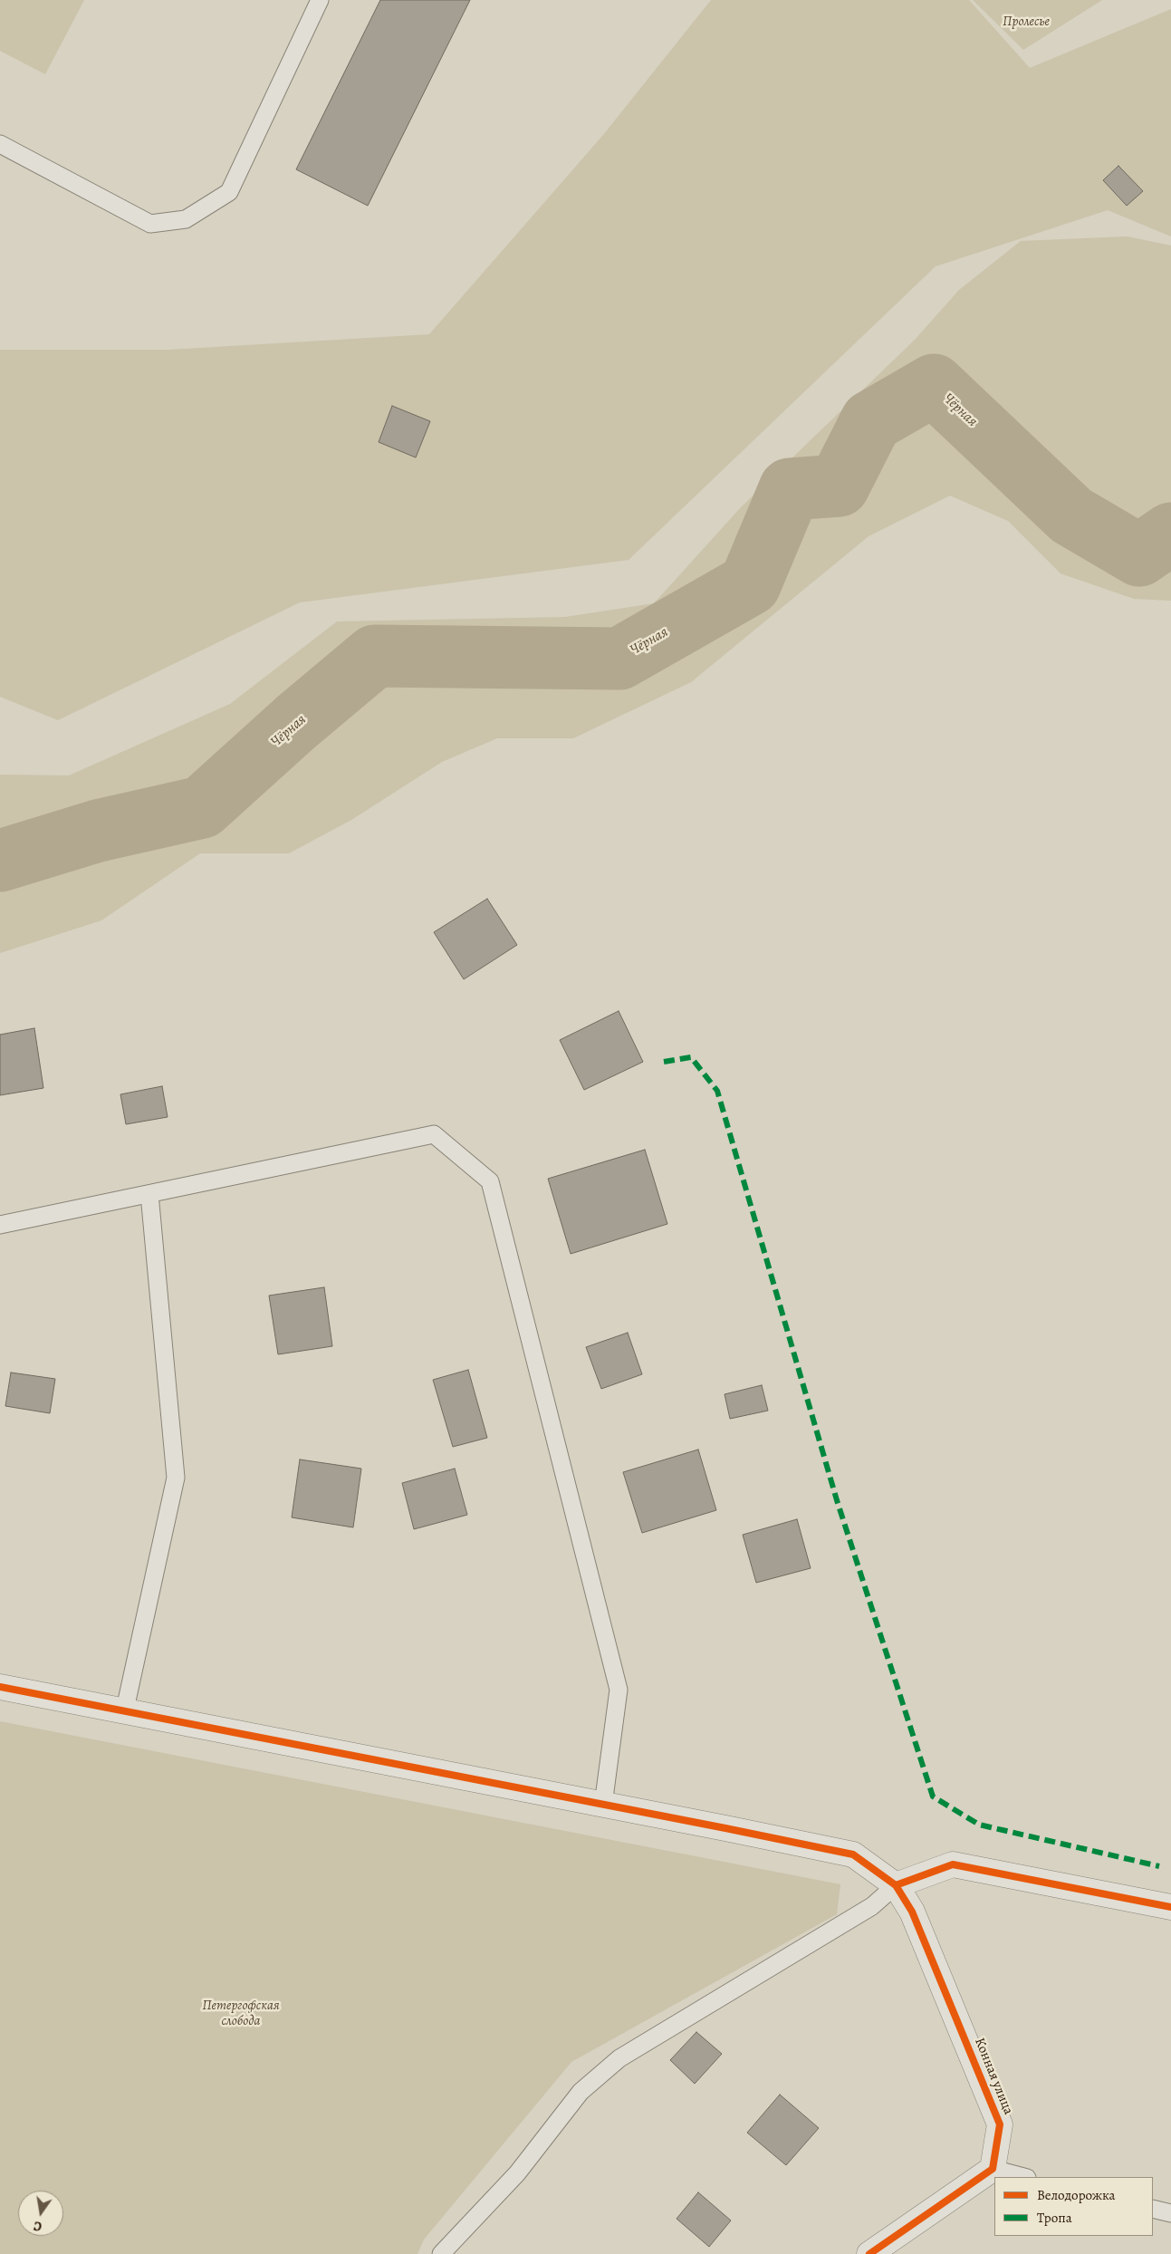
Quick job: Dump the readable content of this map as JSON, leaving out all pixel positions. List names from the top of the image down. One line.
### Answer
{"streets":{"street":["Конная улица"]},"water":["Чёрная"],"parks":["Пролесье","Петергофская слобода"],"legend":["Велодорожка","Тропа"],"north":"bottom"}
